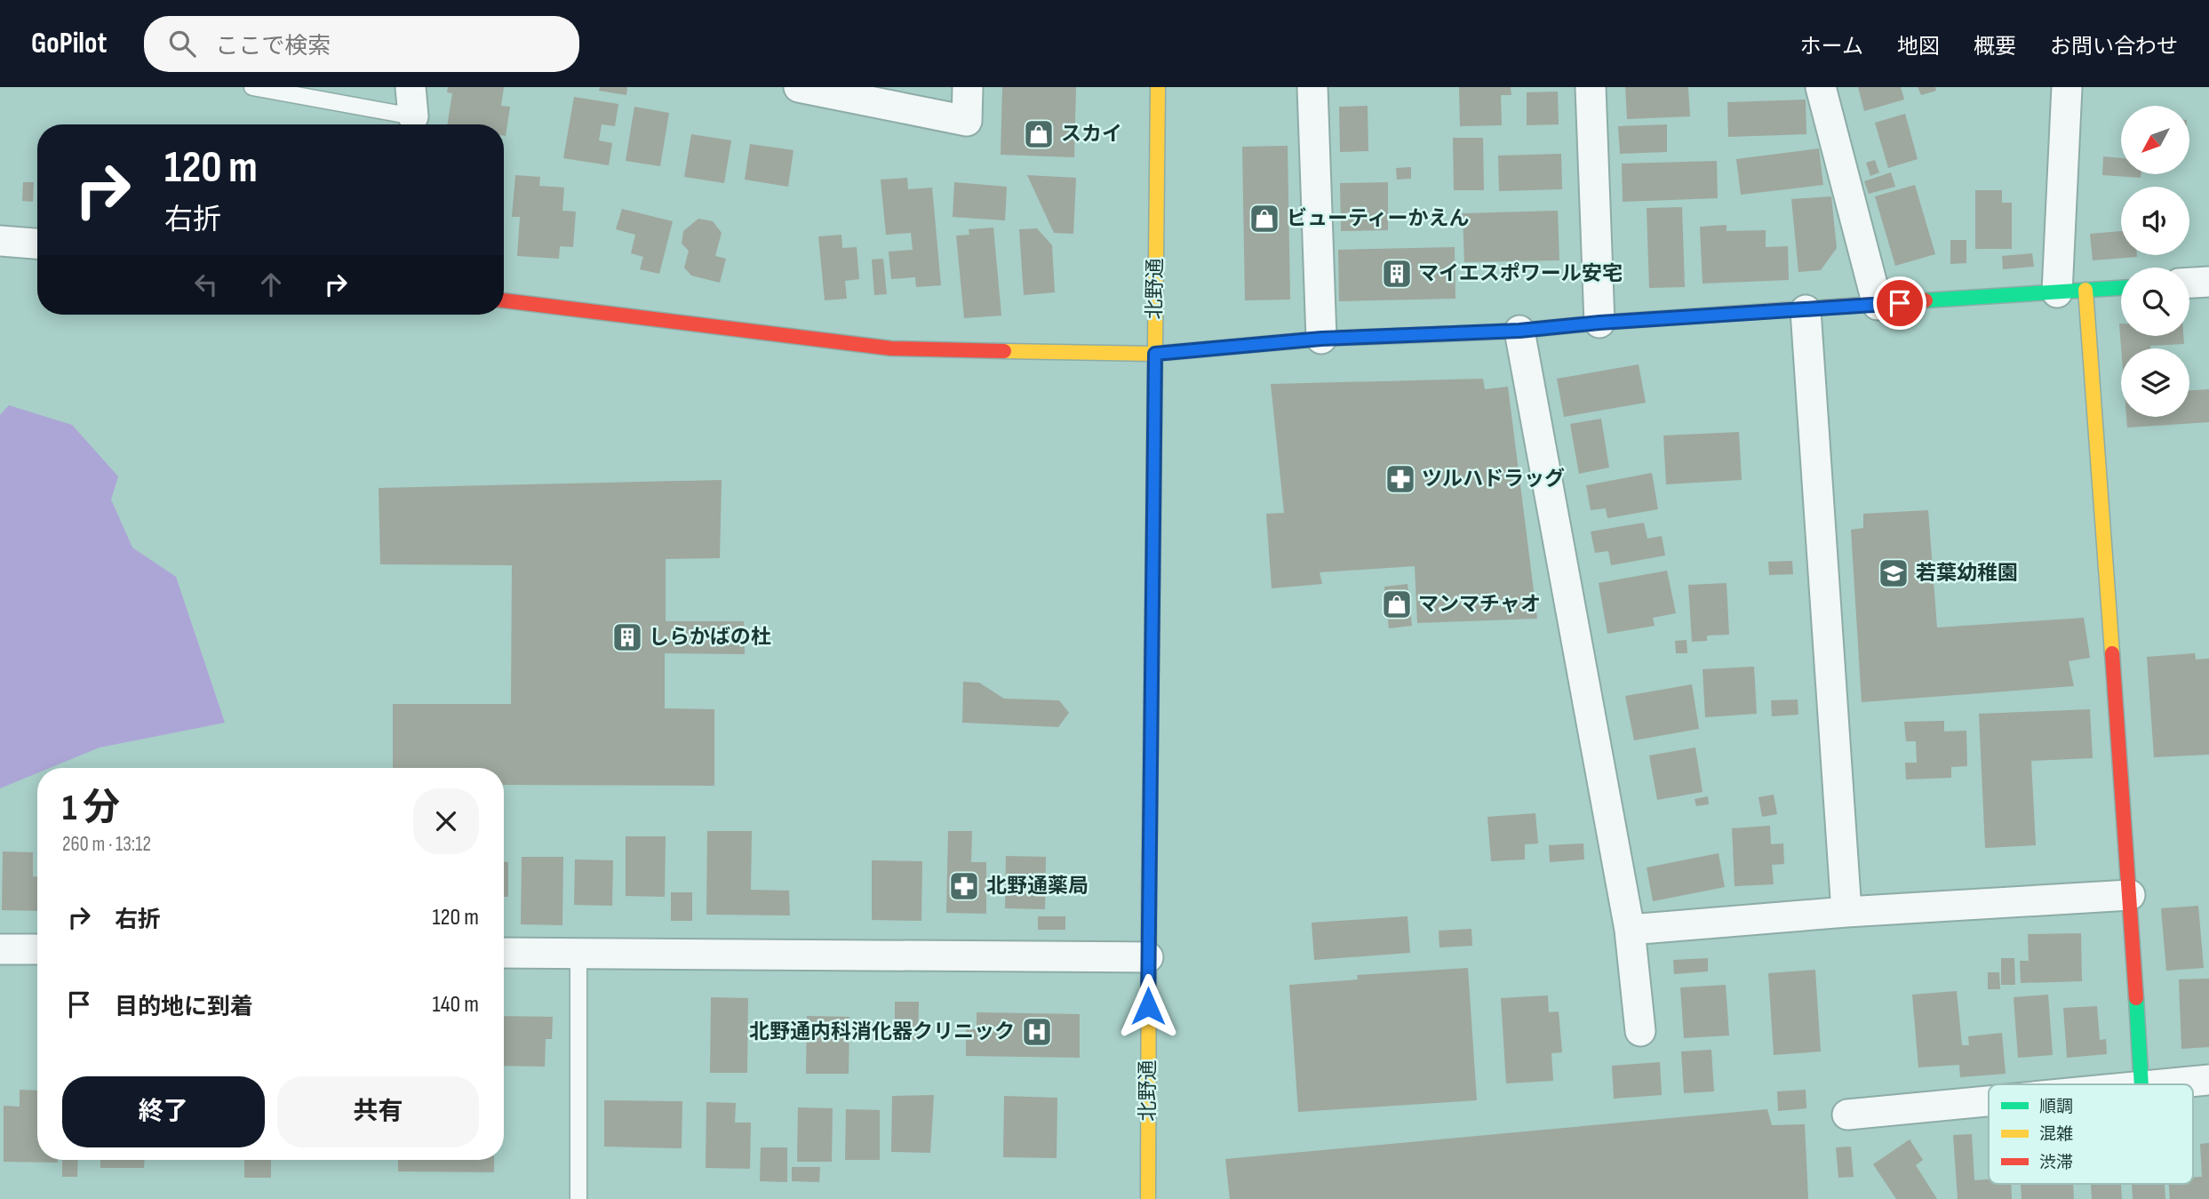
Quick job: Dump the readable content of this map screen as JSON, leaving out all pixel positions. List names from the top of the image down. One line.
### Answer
{"streets":{"street":["北野通"]},"places":{"shop":["スカイ","ビューティーかえん","マンマチャオ"],"building":["マイエスポワール安宅","しらかばの杜"],"pharmacy":["ツルハドラッグ","北野通薬局"],"school or university":["若葉幼稚園"],"hospital":["北野通内科消化器クリニック"]},"legend":["順調","混雑","渋滞"],"north":"bottom left","page":{"header":"GoPilot","search":"ここで検索","nav":["ホーム","地図","概要","お問い合わせ"],"turn":["120 m","右折"],"heading":["1 分","260 m · 13:12"],"list":[{"name":"右折","value":"120 m"},{"name":"目的地に到着","value":"140 m"}],"buttons":["終了","共有"]}}
